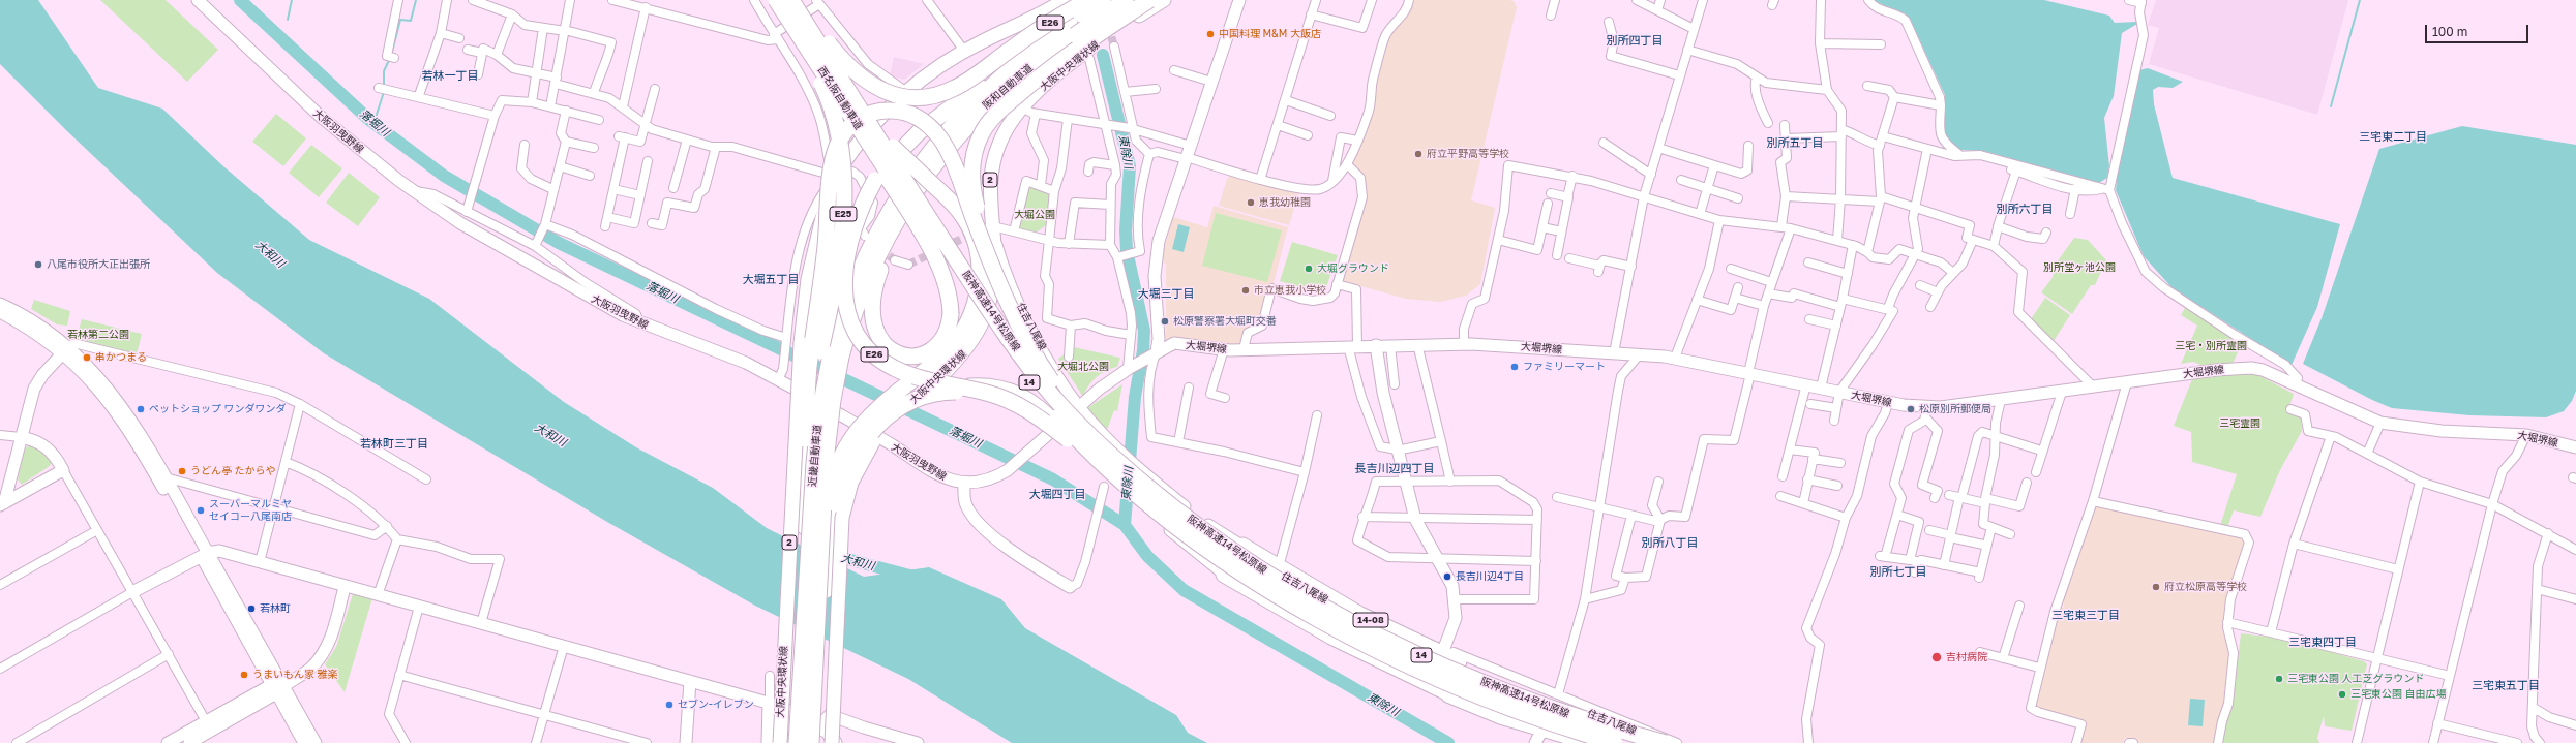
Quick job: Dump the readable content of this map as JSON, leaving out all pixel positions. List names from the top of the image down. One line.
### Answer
{"streets":{"highway":["E26","阪和自動車道","西名阪自動車道","E25","阪神高速14号松原線","14","近畿自動車道","14-08"],"main road":["大阪中央環状線","大阪羽曳野線","2","住吉八尾線","大堀堺線"]},"crossings":[["E26","阪和自動車道"],["E26","西名阪自動車道"],["E26","E25"],["E26","阪神高速14号松原線"],["E26","近畿自動車道"],["大阪中央環状線","住吉八尾線"],["阪和自動車道","西名阪自動車道"],["阪和自動車道","E25"],["阪和自動車道","阪神高速14号松原線"],["阪和自動車道","近畿自動車道"],["西名阪自動車道","E25"],["西名阪自動車道","阪神高速14号松原線"],["西名阪自動車道","近畿自動車道"],["大阪羽曳野線","住吉八尾線"],["大阪羽曳野線","大堀堺線"],["E25","阪神高速14号松原線"],["E25","14"],["E25","近畿自動車道"],["阪神高速14号松原線","住吉八尾線"],["阪神高速14号松原線","14"],["阪神高速14号松原線","近畿自動車道"],["阪神高速14号松原線","14-08"],["住吉八尾線","大堀堺線"],["住吉八尾線","14"],["住吉八尾線","14-08"]],"districts":["別所四丁目","若林一丁目","三宅東二丁目","別所五丁目","別所六丁目","大堀五丁目","大堀三丁目","若林町三丁目","長吉川辺四丁目","大堀四丁目","別所八丁目","別所七丁目","三宅東三丁目","三宅東四丁目","三宅東五丁目"],"water":["落堀川","東除川","大和川"],"parks":["大堀公園","別所堂ヶ池公園","若林第二公園","三宅・別所霊園","大堀北公園","三宅霊園"],"places":["中国料理 M&M 大飯店","府立平野高等学校","恵我幼稚園","八尾市役所大正出張所","大堀グラウンド","市立恵我小学校","松原警察署大堀町交番","串かつまる","ファミリーマート","ペットショップ ワンダワンダ","松原別所郵便局","うどん亭 たからや","スーバーマルミヤ セイコー八尾南店","長吉川辺4丁目","府立松原高等学校","若林町","吉村病院","うまいもん家 雅楽","三宅東公園 人工芝グラウンド","三宅東公園 自由広場","セブン-イレブン"],"scale_bar":"100 m"}
